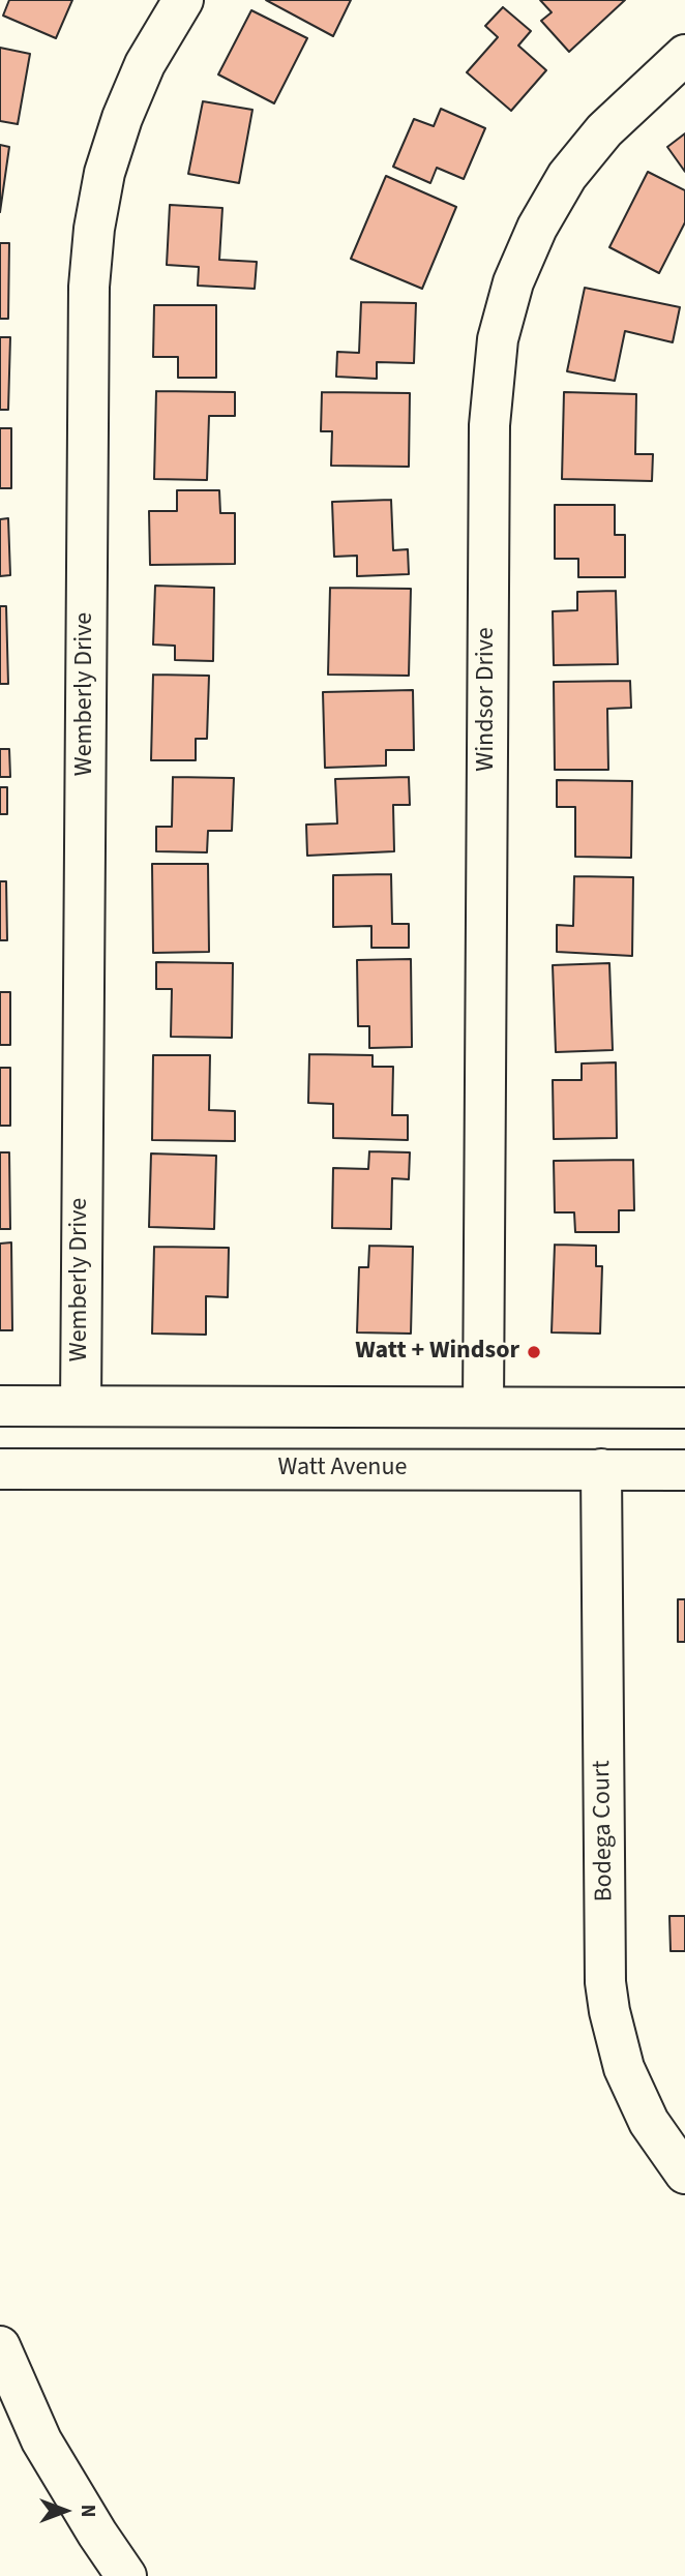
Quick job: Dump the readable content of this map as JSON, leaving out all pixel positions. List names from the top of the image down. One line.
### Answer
{"streets":{"street":["Wemberly Drive","Windsor Drive","Watt Avenue","Bodega Court"]},"crossings":[["Watt Avenue","Bodega Court"]],"places":["Watt + Windsor"],"north":"right"}
